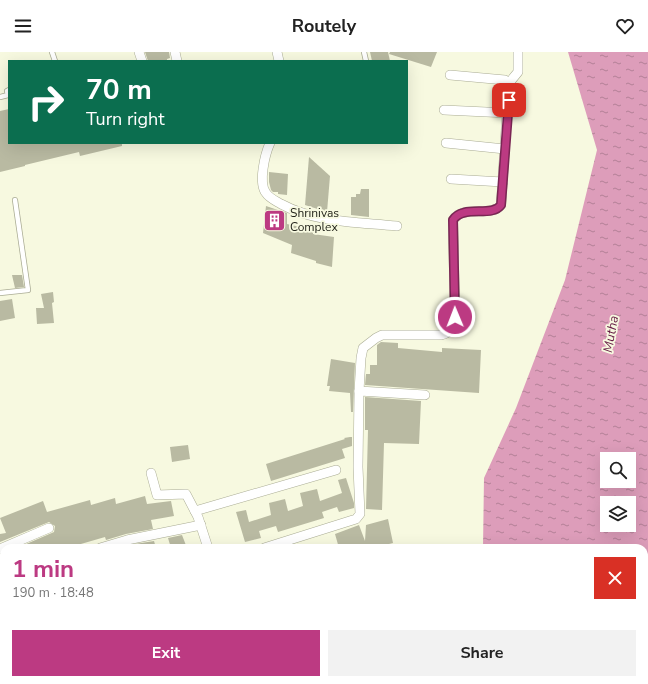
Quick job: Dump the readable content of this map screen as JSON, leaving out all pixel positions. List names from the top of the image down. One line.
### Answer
{"water":["Mutha"],"places":{"building":["Shrinivas Complex"]},"page":{"header":"Routely","turn":["70 m","Turn right"],"heading":["1 min","190 m · 18:48"],"buttons":["Exit","Share"]}}
